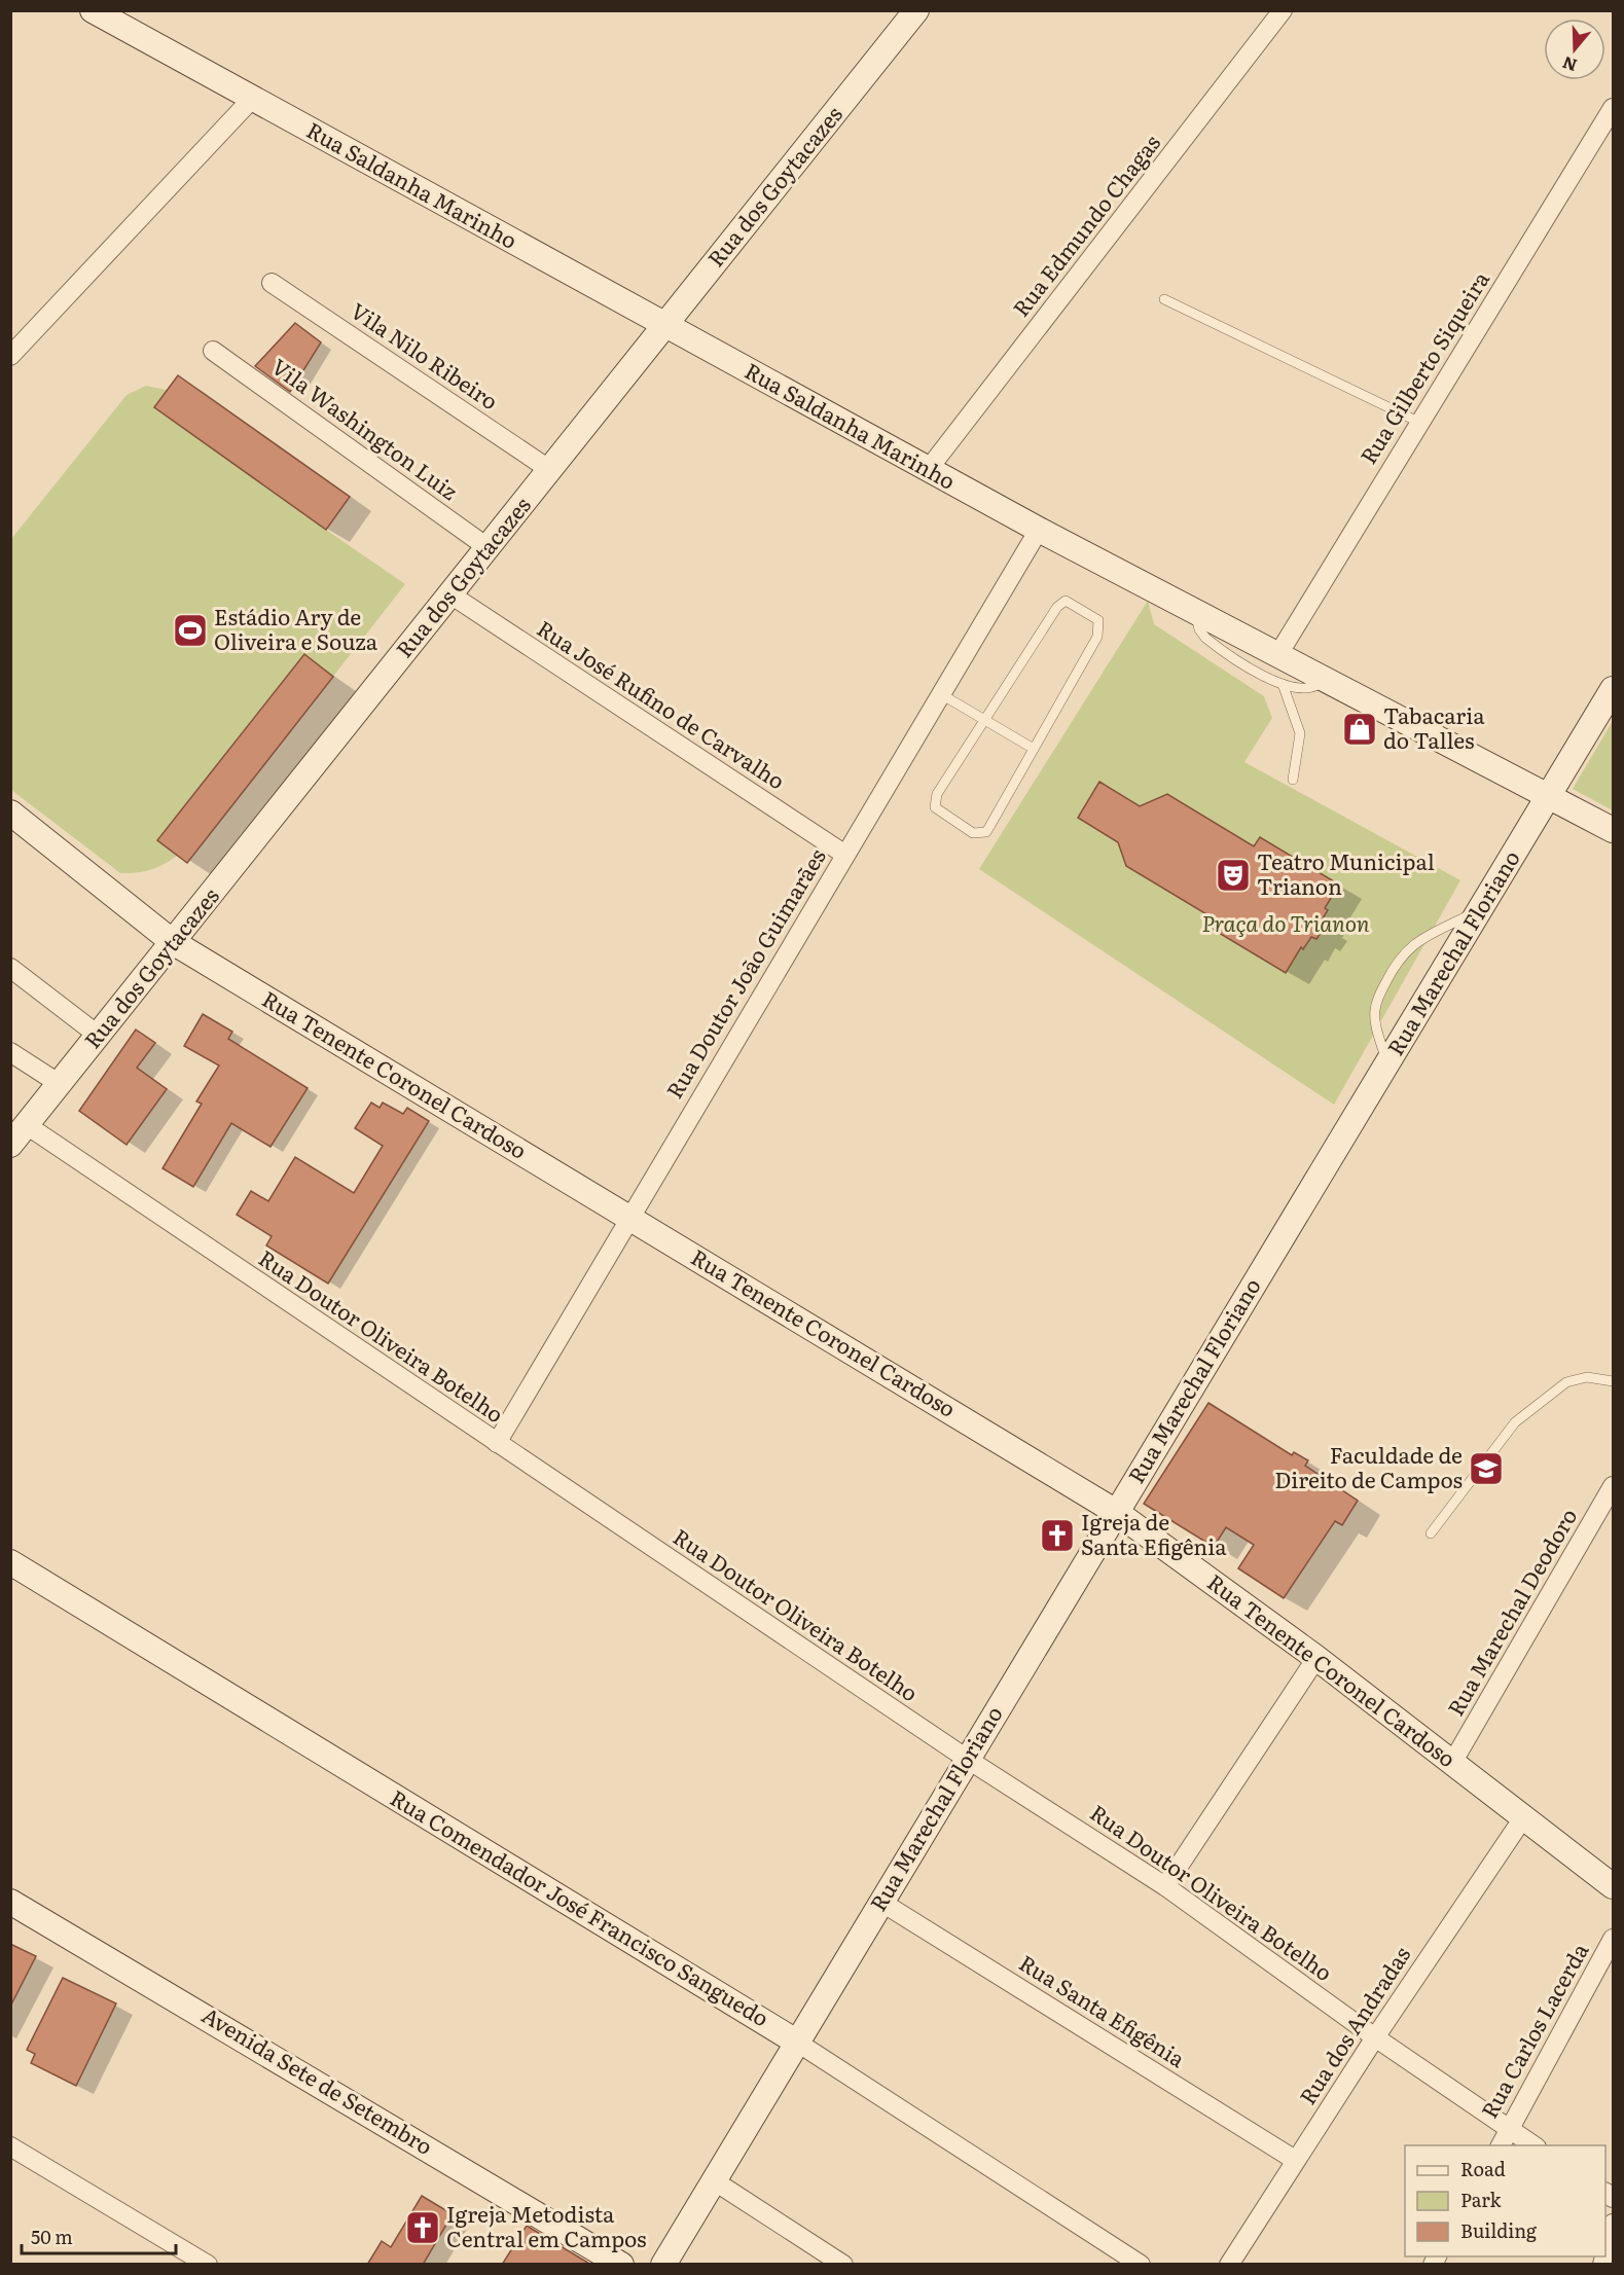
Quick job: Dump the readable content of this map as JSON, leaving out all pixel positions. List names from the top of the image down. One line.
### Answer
{"streets":{"main road":["Rua Saldanha Marinho","Rua dos Goytacazes","Rua Marechal Floriano","Rua Tenente Coronel Cardoso","Rua Comendador José Francisco Sanguedo","Avenida Sete de Setembro"],"street":["Rua Edmundo Chagas","Vila Nilo Ribeiro","Rua Gilberto Siqueira","Vila Washington Luiz","Rua José Rufino de Carvalho","Rua Doutor João Guimarães","Rua Doutor Oliveira Botelho","Rua Marechal Deodoro","Rua Santa Efigênia","Rua dos Andradas","Rua Carlos Lacerda"]},"crossings":[["Rua Saldanha Marinho","Rua dos Goytacazes"],["Rua Saldanha Marinho","Rua Edmundo Chagas"],["Rua Saldanha Marinho","Rua Gilberto Siqueira"],["Rua Saldanha Marinho","Rua Marechal Floriano"],["Rua Saldanha Marinho","Rua Doutor João Guimarães"],["Rua dos Goytacazes","Vila Nilo Ribeiro"],["Rua dos Goytacazes","Vila Washington Luiz"],["Rua dos Goytacazes","Rua José Rufino de Carvalho"],["Rua dos Goytacazes","Rua Tenente Coronel Cardoso"],["Rua dos Goytacazes","Rua Doutor Oliveira Botelho"],["Rua José Rufino de Carvalho","Rua Doutor João Guimarães"],["Rua Marechal Floriano","Rua Tenente Coronel Cardoso"],["Rua Marechal Floriano","Rua Doutor Oliveira Botelho"],["Rua Marechal Floriano","Rua Comendador José Francisco Sanguedo"],["Rua Marechal Floriano","Rua Santa Efigênia"],["Rua Doutor João Guimarães","Rua Tenente Coronel Cardoso"],["Rua Doutor João Guimarães","Rua Doutor Oliveira Botelho"],["Rua Tenente Coronel Cardoso","Rua Marechal Deodoro"],["Rua Tenente Coronel Cardoso","Rua dos Andradas"],["Rua Doutor Oliveira Botelho","Rua dos Andradas"],["Rua Doutor Oliveira Botelho","Rua Carlos Lacerda"],["Rua Santa Efigênia","Rua dos Andradas"]],"parks":["Praça do Trianon"],"places":{"sports":["Estádio Ary de Oliveira e Souza"],"shop":["Tabacaria do Talles"],"theatre":["Teatro Municipal Trianon"],"school or university":["Faculdade de Direito de Campos"],"church":["Igreja de Santa Efigênia","Igreja Metodista Central em Campos"]},"legend":["Road","Park","Building"],"scale_bar":"50 m","north":"bottom"}
